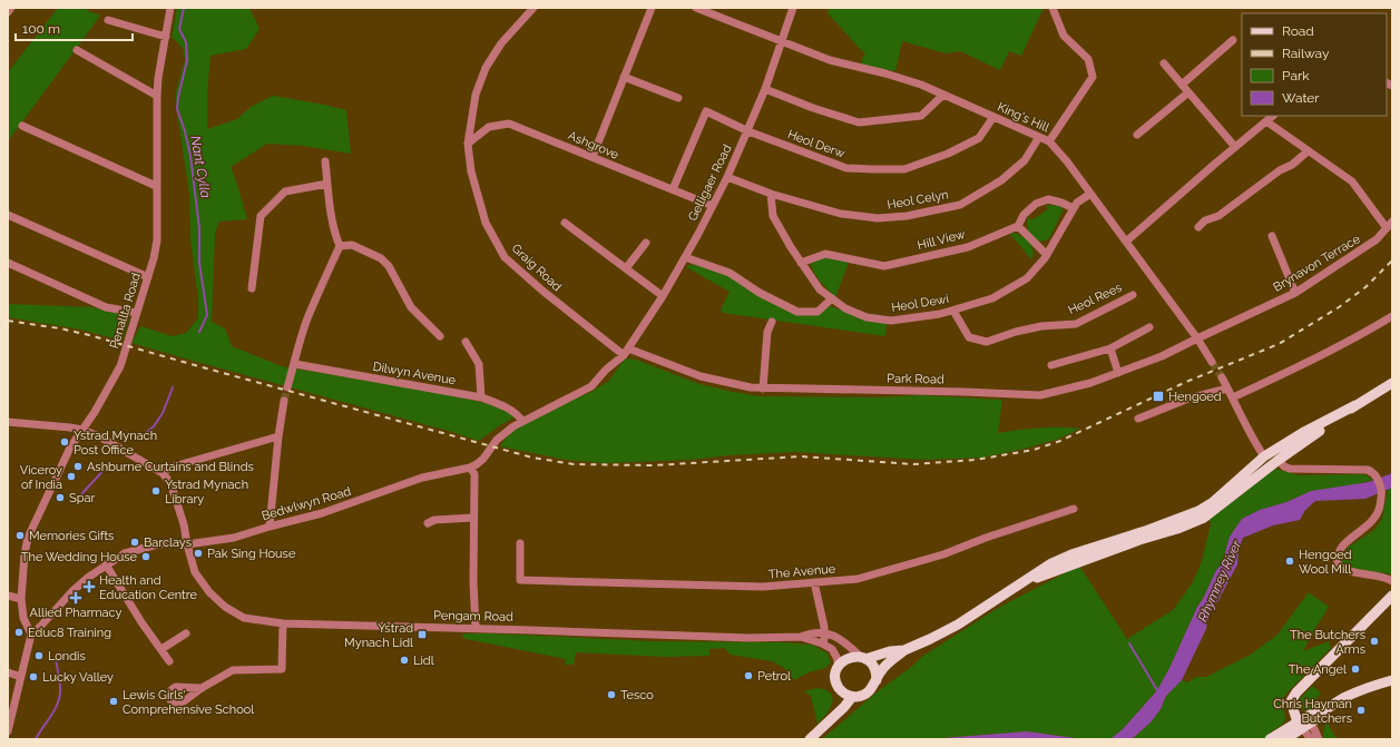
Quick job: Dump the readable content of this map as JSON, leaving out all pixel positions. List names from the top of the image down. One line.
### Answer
{"streets":{"street":["King's Hill","Heol Derw","Ashgrove","Gelligaer Road","Heol Celyn","Hill View","Brynavon Terrace","Graig Road","Heol Rees","Heol Dewi","Penallta Road","Dilwyn Avenue","Park Road","Bedwlwyn Road","The Avenue","Pengam Road"]},"crossings":[["King's Hill","Heol Derw"],["King's Hill","Gelligaer Road"],["King's Hill","Heol Celyn"],["King's Hill","Brynavon Terrace"],["King's Hill","Heol Dewi"],["King's Hill","Park Road"],["Heol Derw","Ashgrove"],["Heol Derw","Gelligaer Road"],["Ashgrove","Gelligaer Road"],["Ashgrove","Graig Road"],["Gelligaer Road","Heol Celyn"],["Gelligaer Road","Graig Road"],["Gelligaer Road","Park Road"],["Gelligaer Road","Bedwlwyn Road"],["Heol Celyn","Heol Dewi"],["Hill View","Heol Dewi"],["Brynavon Terrace","Park Road"],["Graig Road","Park Road"],["Graig Road","Bedwlwyn Road"],["Heol Rees","Heol Dewi"],["Penallta Road","Bedwlwyn Road"],["Dilwyn Avenue","Bedwlwyn Road"],["Park Road","Bedwlwyn Road"],["Bedwlwyn Road","Pengam Road"]],"water":["Nant Cylla","Rhymney River"],"places":{"transit":["Hengoed","Ystrad Mynach Lidl"],"other":["Ystrad Mynach Post Office","Ashburne Curtains and Blinds","Viceroy of India","Ystrad Mynach Library","Spar","Memories Gifts","Barclays","Pak Sing House","The Wedding House","Hengoed Wool Mill","Educ8 Training","The Butchers Arms","Londis","Lidl","The Angel","Petrol","Lucky Valley","Tesco","Lewis Girls' Comprehensive School","Chris Hayman Butchers"],"health":["Health and Education Centre","Allied Pharmacy"]},"legend":["Road","Railway","Park","Water"],"scale_bar":"100 m"}
